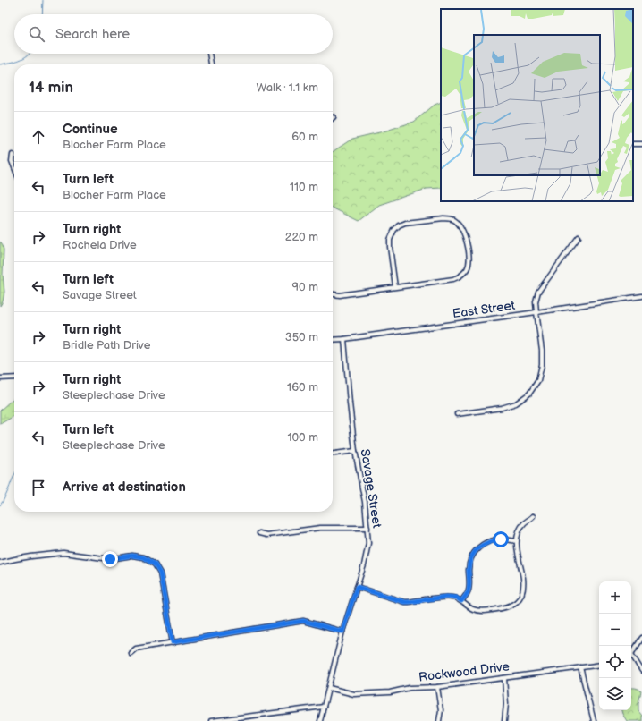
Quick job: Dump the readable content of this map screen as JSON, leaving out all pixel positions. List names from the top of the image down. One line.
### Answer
{"streets":{"street":["East Street","Savage Street","Rockwood Drive"]},"crossings":[["East Street","Savage Street"],["Savage Street","Rockwood Drive"]],"page":{"search":"Search here","heading":["14 min","Walk · 1.1 km"],"list":[["Continue","Blocher Farm Place","60 m"],["Turn left","Blocher Farm Place","110 m"],["Turn right","Rochela Drive","220 m"],["Turn left","Savage Street","90 m"],["Turn right","Bridle Path Drive","350 m"],["Turn right","Steeplechase Drive","160 m"],["Turn left","Steeplechase Drive","100 m"],"Arrive at destination"],"map_buttons":["+","−"]}}
